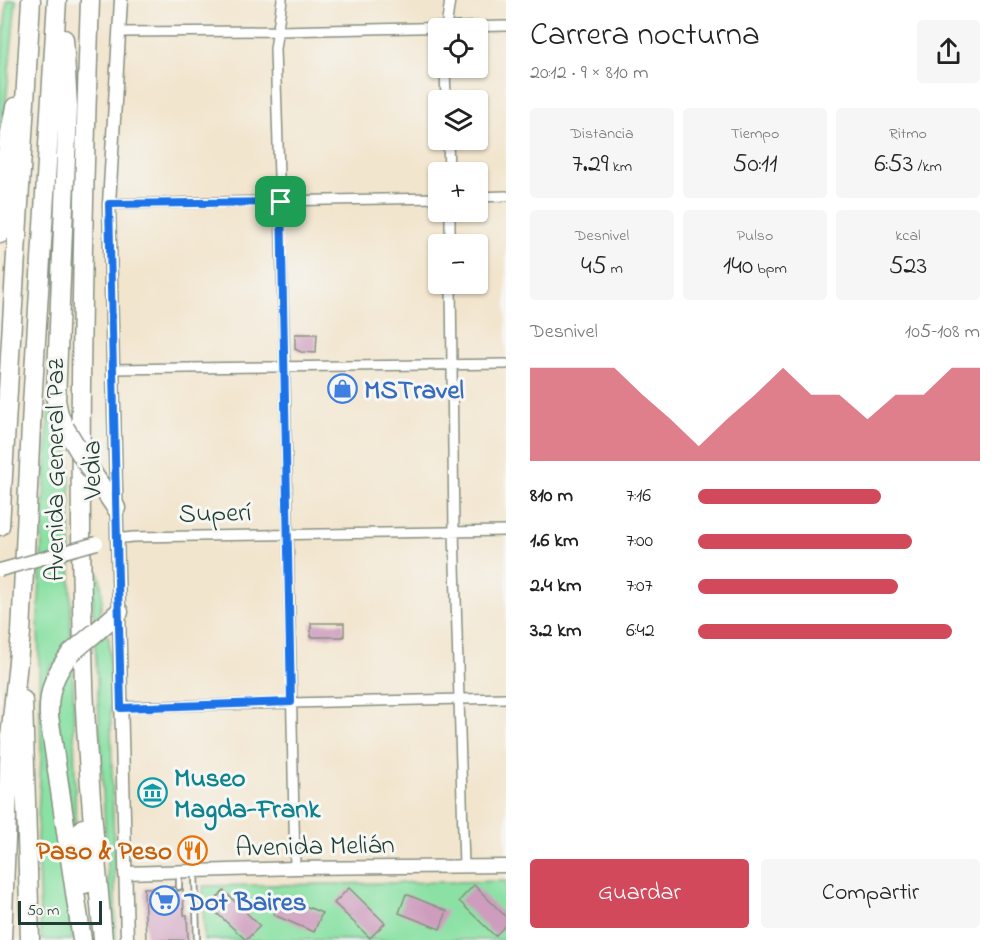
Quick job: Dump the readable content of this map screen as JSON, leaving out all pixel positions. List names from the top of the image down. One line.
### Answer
{"streets":{"highway":["Avenida General Paz"],"street":["Vedia","Superí","Avenida Melián"]},"crossings":[["Vedia","Superí"],["Vedia","Avenida Melián"]],"places":{"shop":["MSTravel"],"museum":["Museo Magda-Frank"],"restaurant":["Paso & Peso"],"supermarket":["Dot Baires"]},"scale_bar":"50 m","page":{"heading":["Carrera nocturna","20:12 · 9 × 810 m"],"map_buttons":["+","−"],"stats":[["Distancia","7.29 km"],["Tiempo","50:11"],["Ritmo","6:53 /km"],["Desnivel","45 m"],["Pulso","140 bpm"],["kcal","523"]],"chart":["Desnivel","105–108 m"],"list":[{"name":"810 m","note":"7:16"},{"name":"1.6 km","note":"7:00"},{"name":"2.4 km","note":"7:07"},{"name":"3.2 km","note":"6:42"}],"buttons":["Guardar","Compartir"],"scale":"50 m"}}
